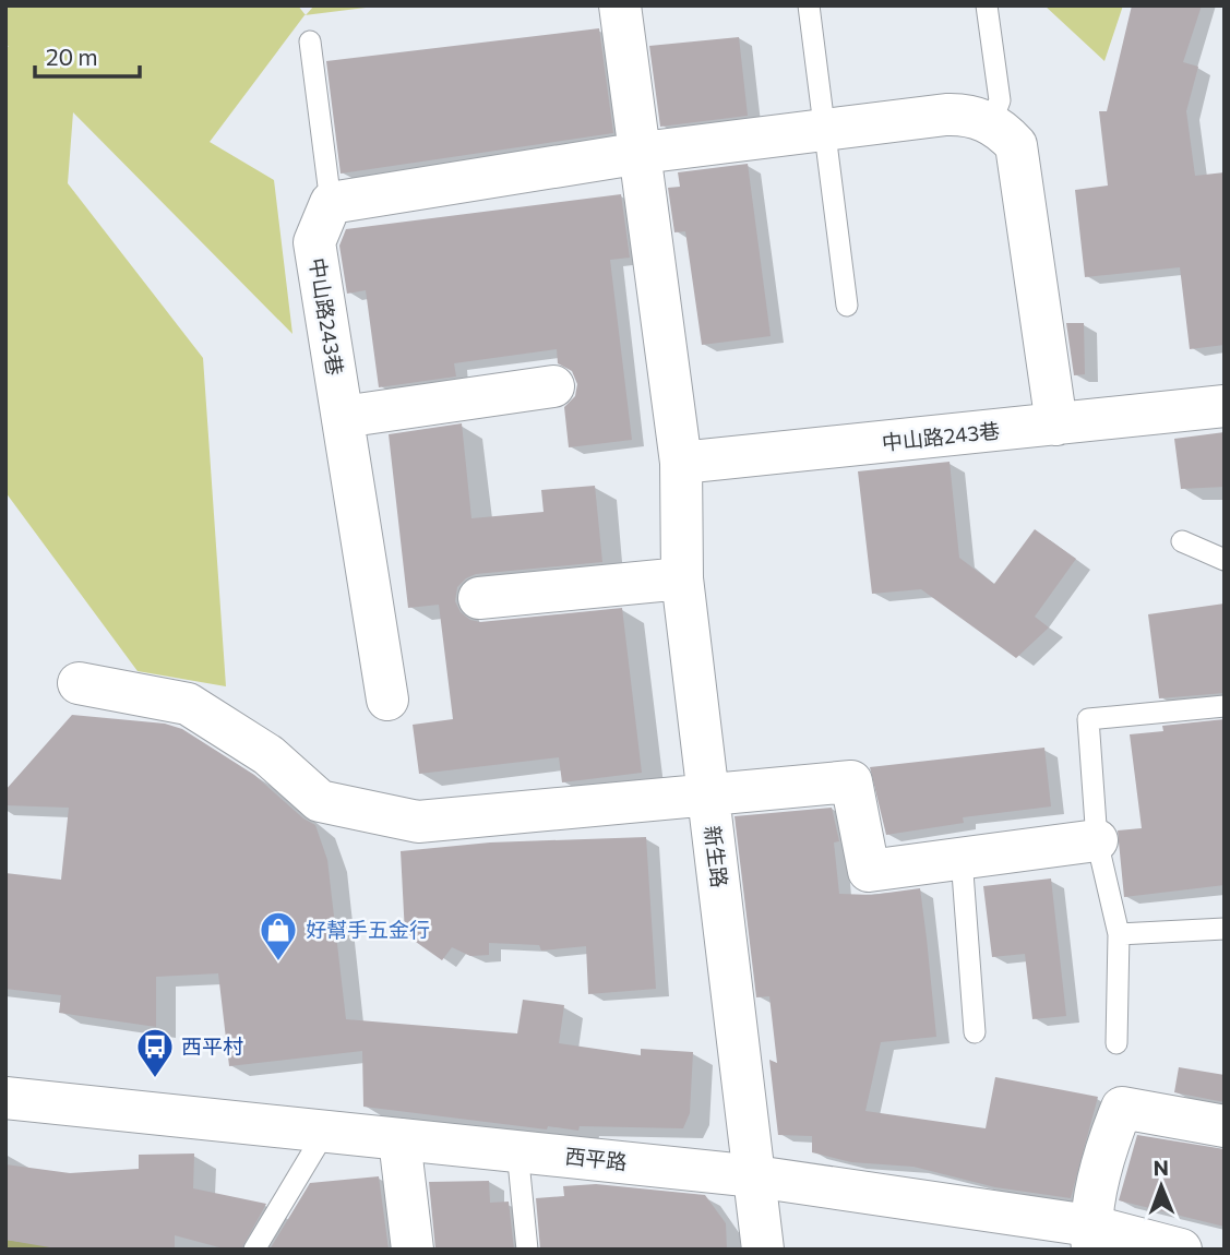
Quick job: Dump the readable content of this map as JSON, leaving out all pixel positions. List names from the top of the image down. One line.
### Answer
{"streets":{"street":["中山路243巷","新生路","西平路"]},"crossings":[["中山路243巷","新生路"],["新生路","西平路"]],"places":{"shop":["好幫手五金行"],"bus stop":["西平村"]},"scale_bar":"20 m","north":"top"}
